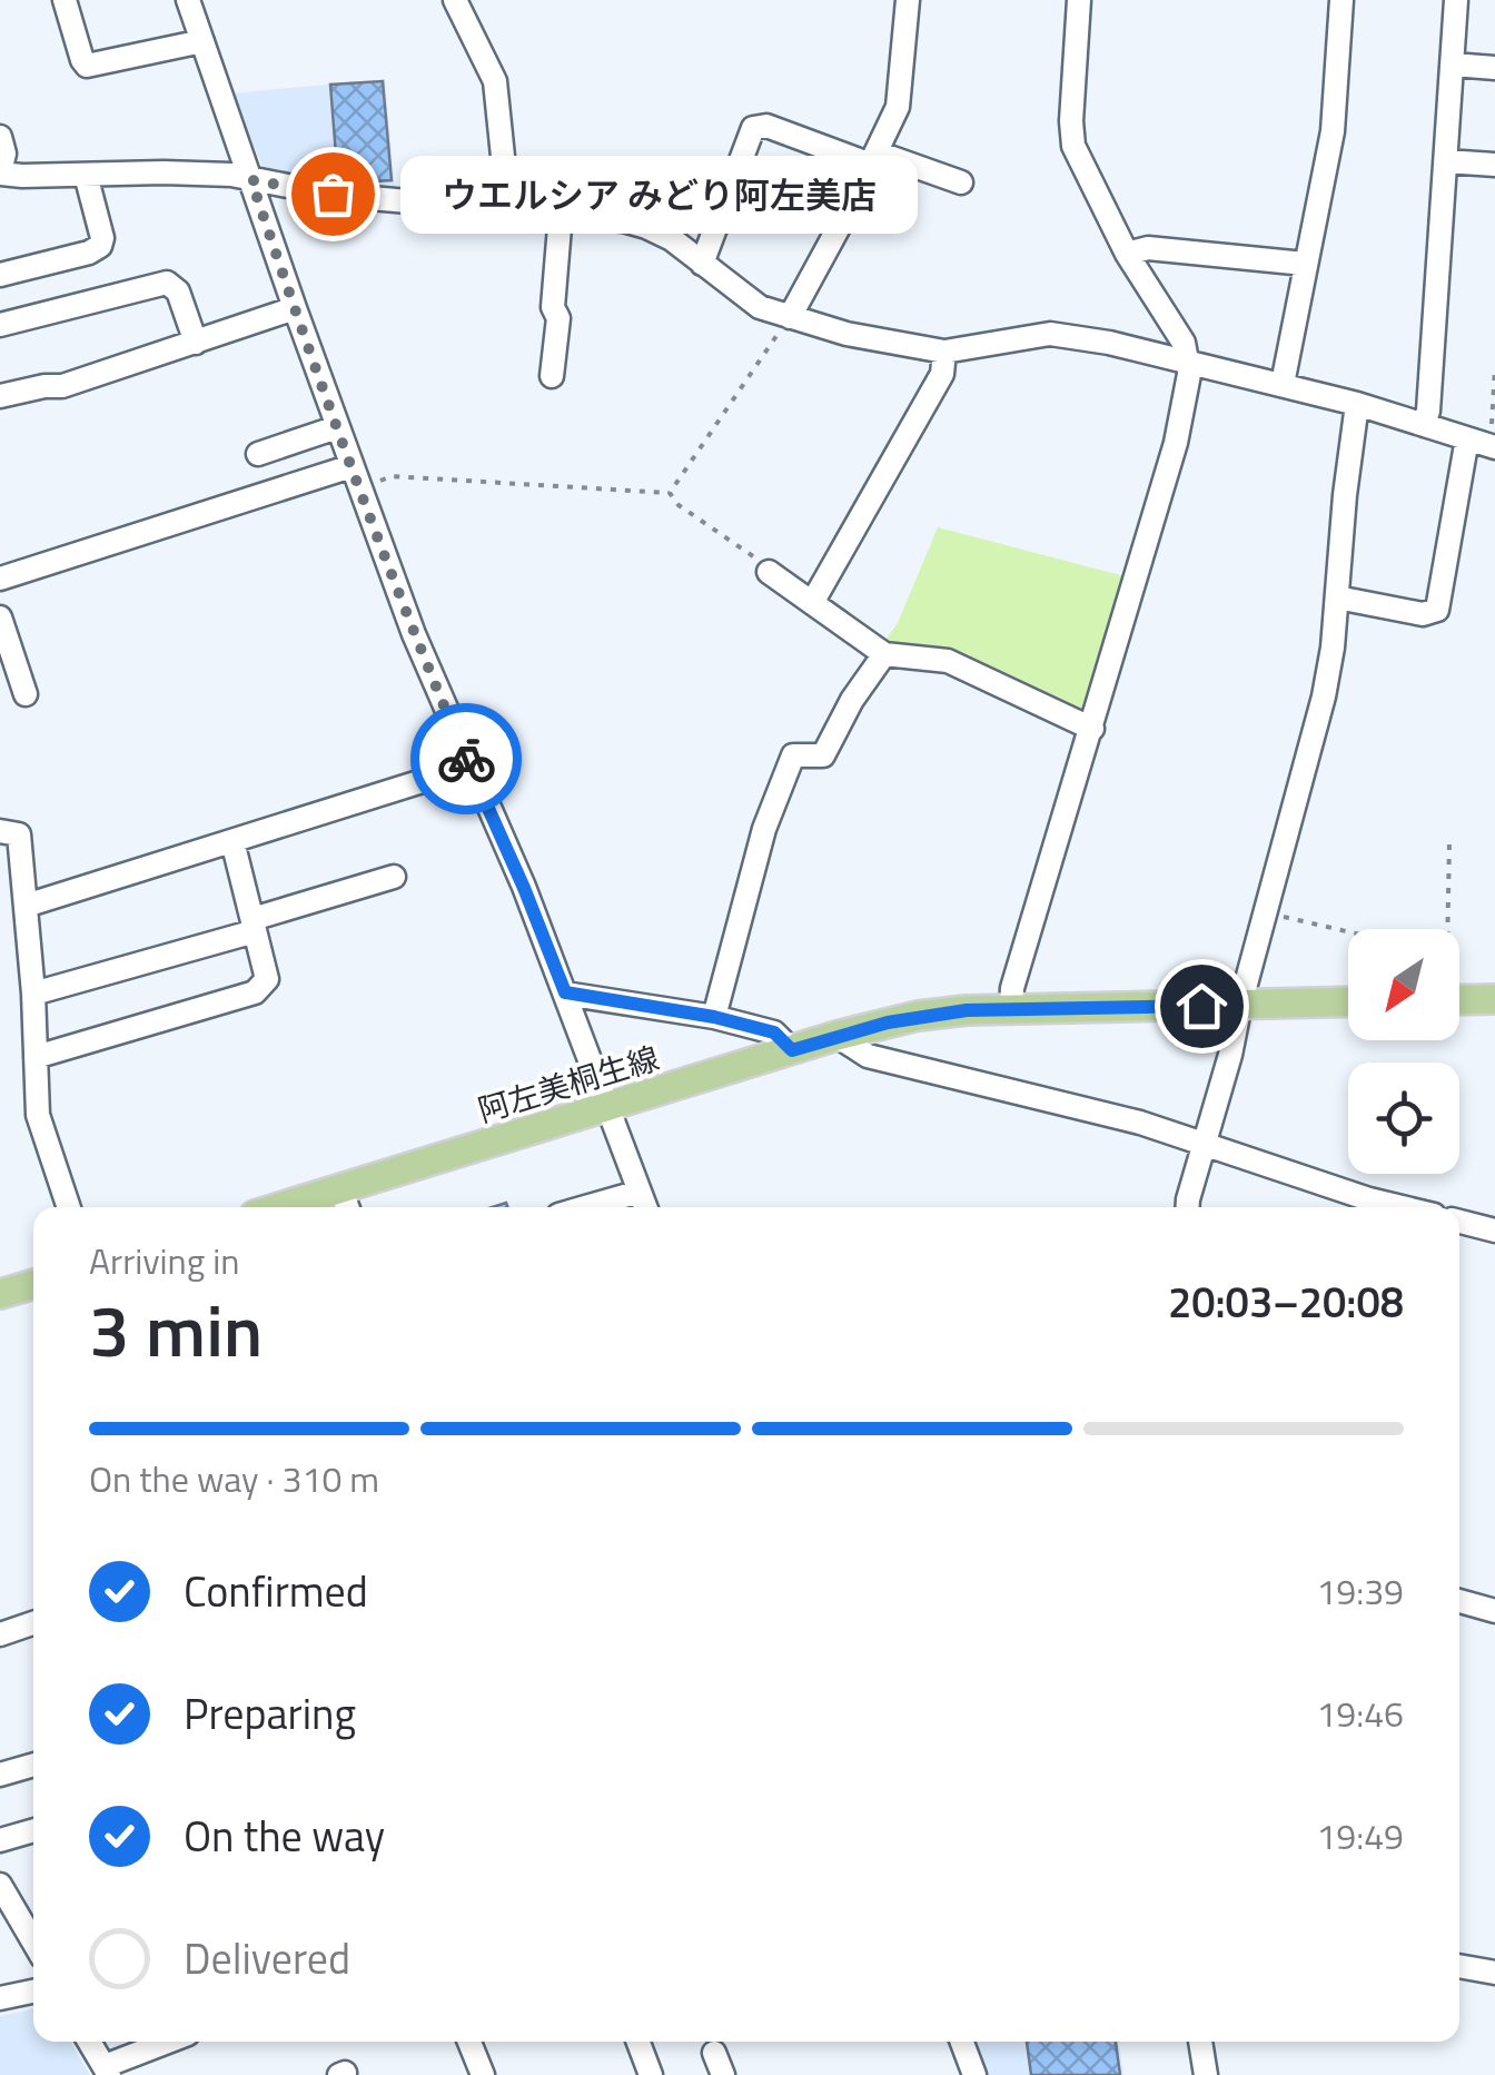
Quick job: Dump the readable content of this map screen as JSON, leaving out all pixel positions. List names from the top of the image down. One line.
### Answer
{"streets":{"main road":["阿左美桐生線"]},"places":["ウエルシア みどり阿左美店"],"north":"bottom left","page":{"bubble":"ウエルシア みどり阿左美店","heading":["3 min","Arriving in","20:03–20:08"],"bar":"On the way · 310 m","list":[["Confirmed","19:39"],["Preparing","19:46"],["On the way","19:49"],"Delivered"]}}
